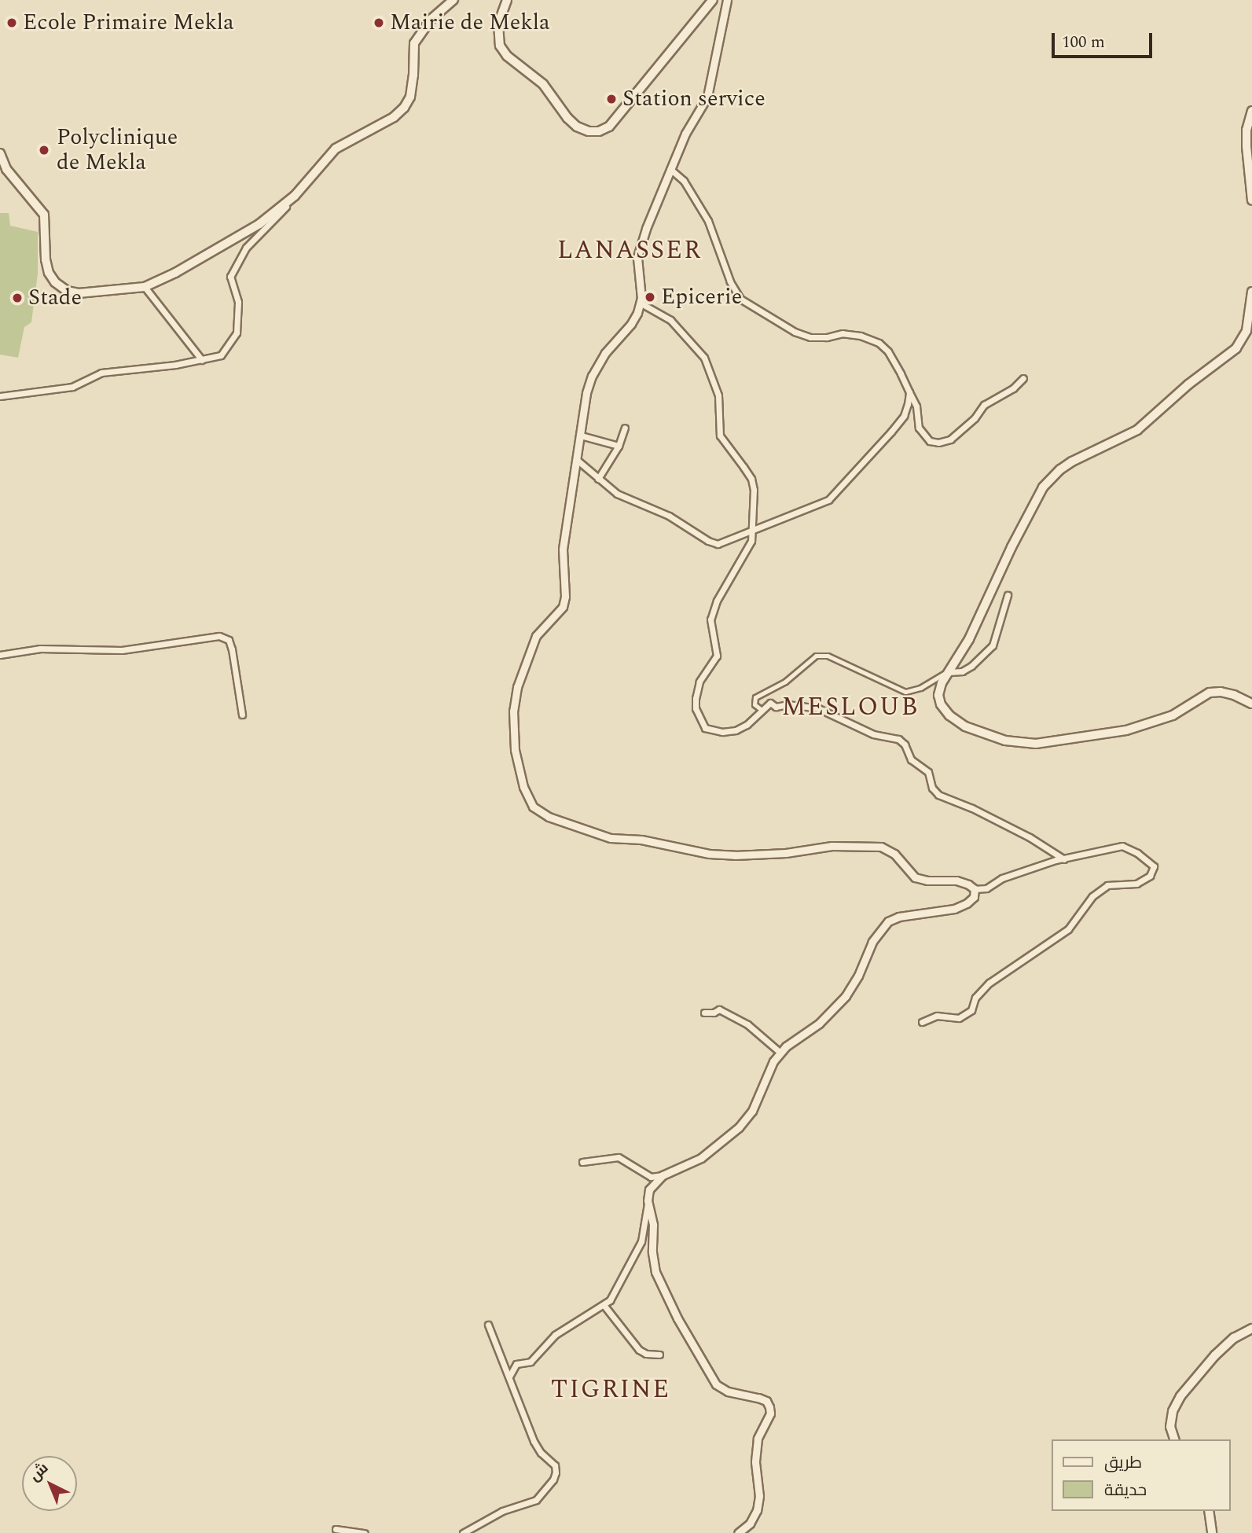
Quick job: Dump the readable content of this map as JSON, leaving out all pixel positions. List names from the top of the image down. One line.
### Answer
{"districts":["LANASSER","MESLOUB","TIGRINE"],"places":["Ecole Primaire Mekla","Mairie de Mekla","Station service","Polyclinique de Mekla","Epicerie","Stade"],"legend":["طريق","حديقة"],"scale_bar":"100 m","north":"top left"}
